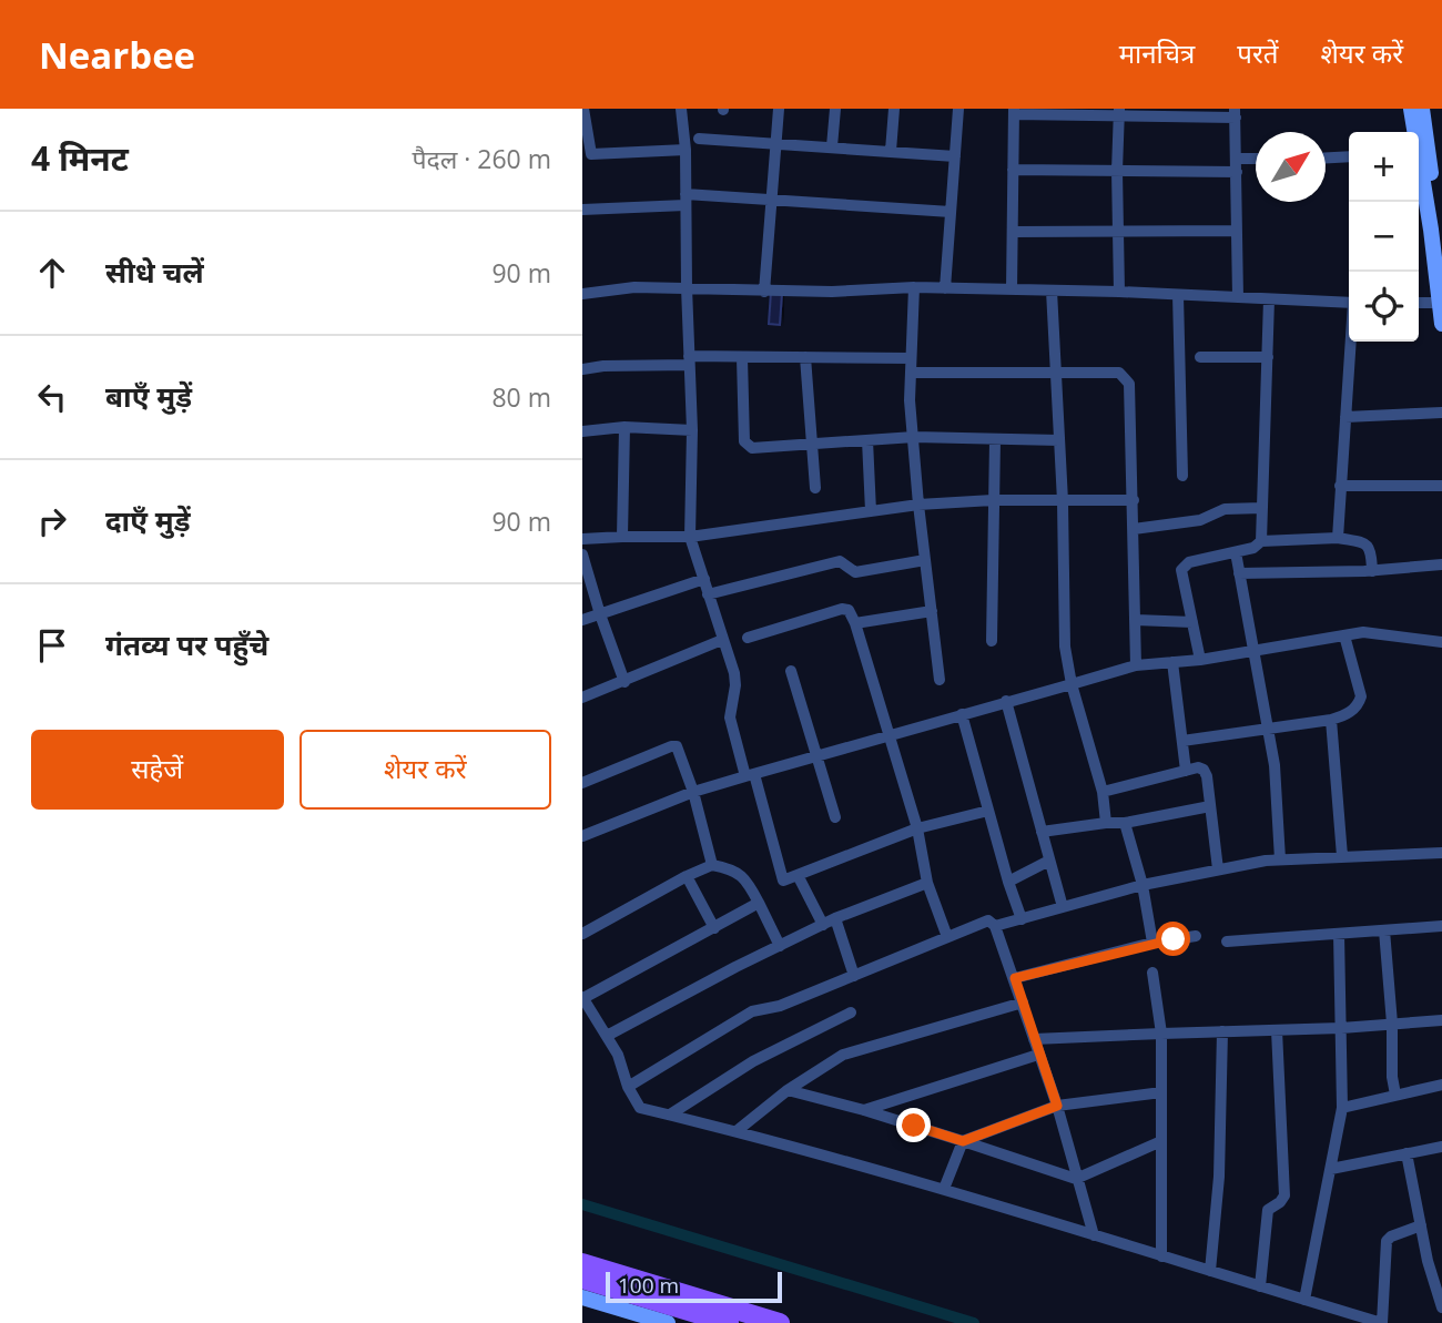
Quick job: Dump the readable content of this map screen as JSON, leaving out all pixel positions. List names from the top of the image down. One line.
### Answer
{"scale_bar":"100 m","north":"top right","page":{"header":"Nearbee","nav":["मानचित्र","परतें","शेयर करें"],"heading":["4 मिनट","पैदल · 260 m"],"map_buttons":["+","−"],"list":[["सीधे चलें","90 m"],["बाएँ मुड़ें","80 m"],["दाएँ मुड़ें","90 m"],"गंतव्य पर पहुँचे"],"buttons":["सहेजें","शेयर करें"],"scale":"100 m"}}
